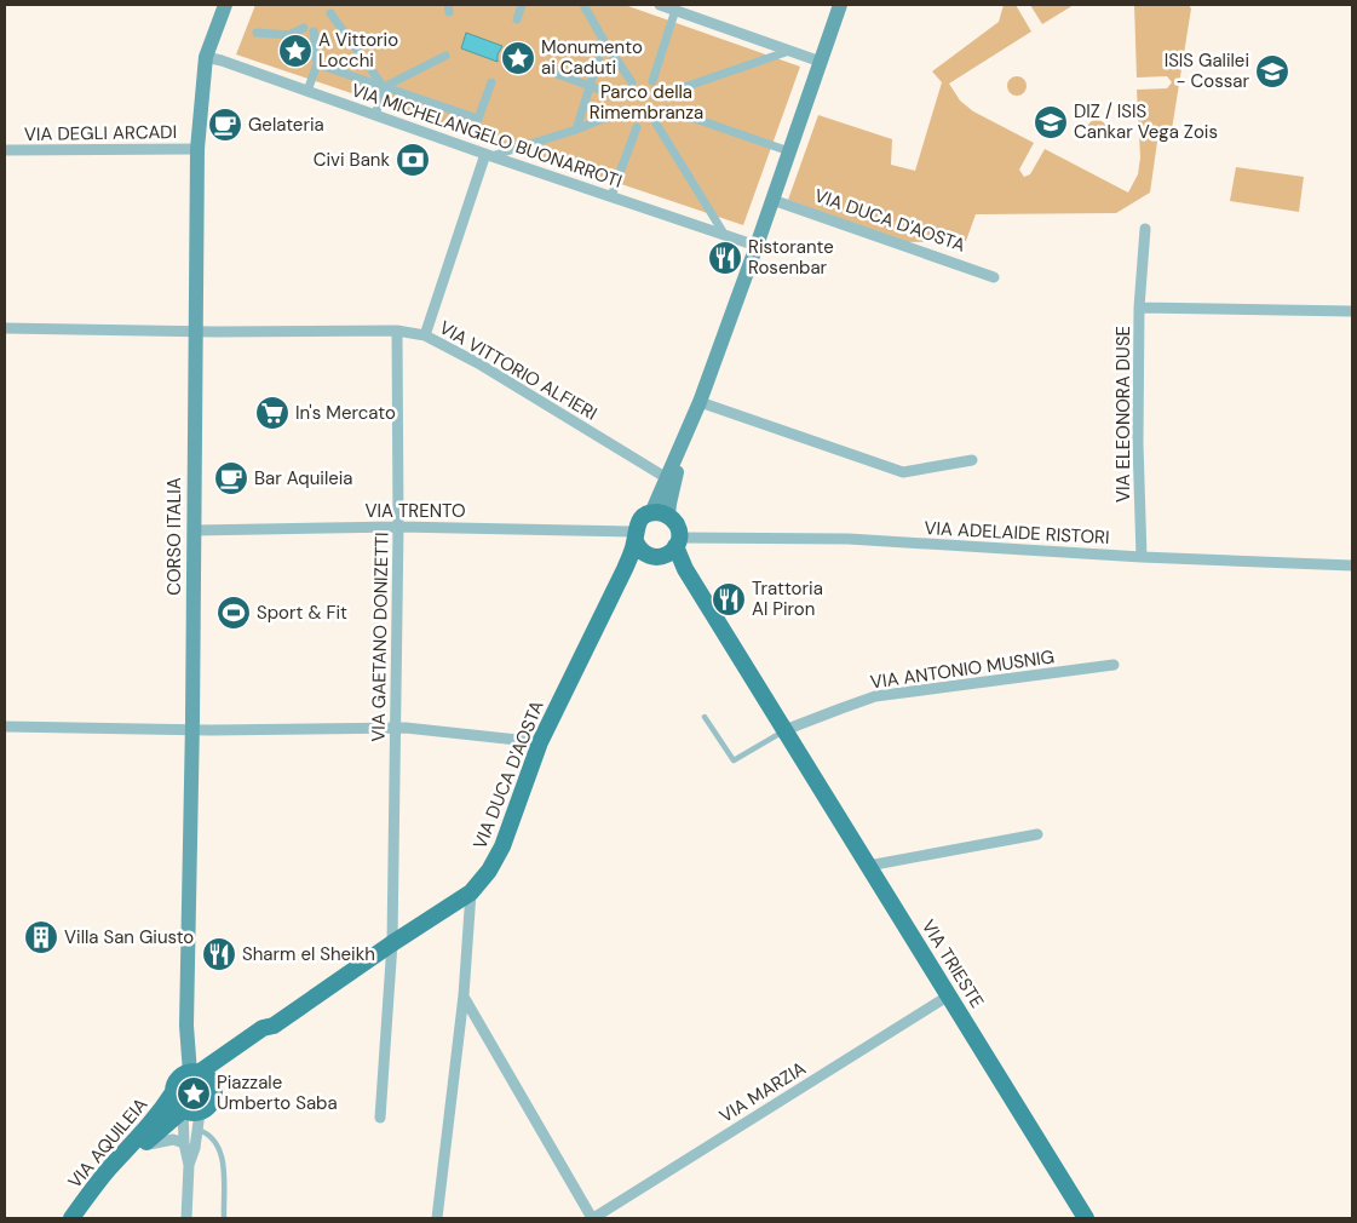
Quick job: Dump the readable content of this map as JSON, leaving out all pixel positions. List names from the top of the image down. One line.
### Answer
{"streets":{"main road":["VIA DUCA D'AOSTA","CORSO ITALIA","VIA TRIESTE","VIA AQUILEIA"],"street":["VIA DEGLI ARCADI","VIA MICHELANGELO BUONARROTI","VIA VITTORIO ALFIERI","VIA ELEONORA DUSE","VIA TRENTO","VIA ADELAIDE RISTORI","VIA GAETANO DONIZETTI","VIA ANTONIO MUSNIG","VIA MARZIA"]},"crossings":[["VIA DEGLI ARCADI","CORSO ITALIA"],["VIA MICHELANGELO BUONARROTI","VIA DUCA D'AOSTA"],["VIA MICHELANGELO BUONARROTI","CORSO ITALIA"],["VIA DUCA D'AOSTA","VIA VITTORIO ALFIERI"],["VIA DUCA D'AOSTA","VIA TRENTO"],["VIA DUCA D'AOSTA","VIA ADELAIDE RISTORI"],["VIA DUCA D'AOSTA","CORSO ITALIA"],["VIA DUCA D'AOSTA","VIA GAETANO DONIZETTI"],["VIA DUCA D'AOSTA","VIA TRIESTE"],["VIA DUCA D'AOSTA","VIA AQUILEIA"],["VIA VITTORIO ALFIERI","CORSO ITALIA"],["VIA VITTORIO ALFIERI","VIA GAETANO DONIZETTI"],["VIA ELEONORA DUSE","VIA ADELAIDE RISTORI"],["VIA TRENTO","VIA ADELAIDE RISTORI"],["VIA TRENTO","CORSO ITALIA"],["VIA TRENTO","VIA GAETANO DONIZETTI"],["VIA TRENTO","VIA TRIESTE"],["VIA ADELAIDE RISTORI","VIA TRIESTE"],["CORSO ITALIA","VIA AQUILEIA"],["VIA ANTONIO MUSNIG","VIA TRIESTE"],["VIA TRIESTE","VIA MARZIA"]],"parks":["Parco della Rimembranza"],"places":{"place":["A Vittorio Locchi","Monumento ai Caduti","Piazzale Umberto Saba"],"school or university":["ISIS Galilei - Cossar","DIZ / ISIS Cankar Vega Zois"],"cafe":["Gelateria","Bar Aquileia"],"bank":["Civi Bank"],"restaurant":["Ristorante Rosenbar","Trattoria Al Piron","Sharm el Sheikh"],"supermarket":["In's Mercato"],"sports":["Sport & Fit"],"building":["Villa San Giusto"]}}
